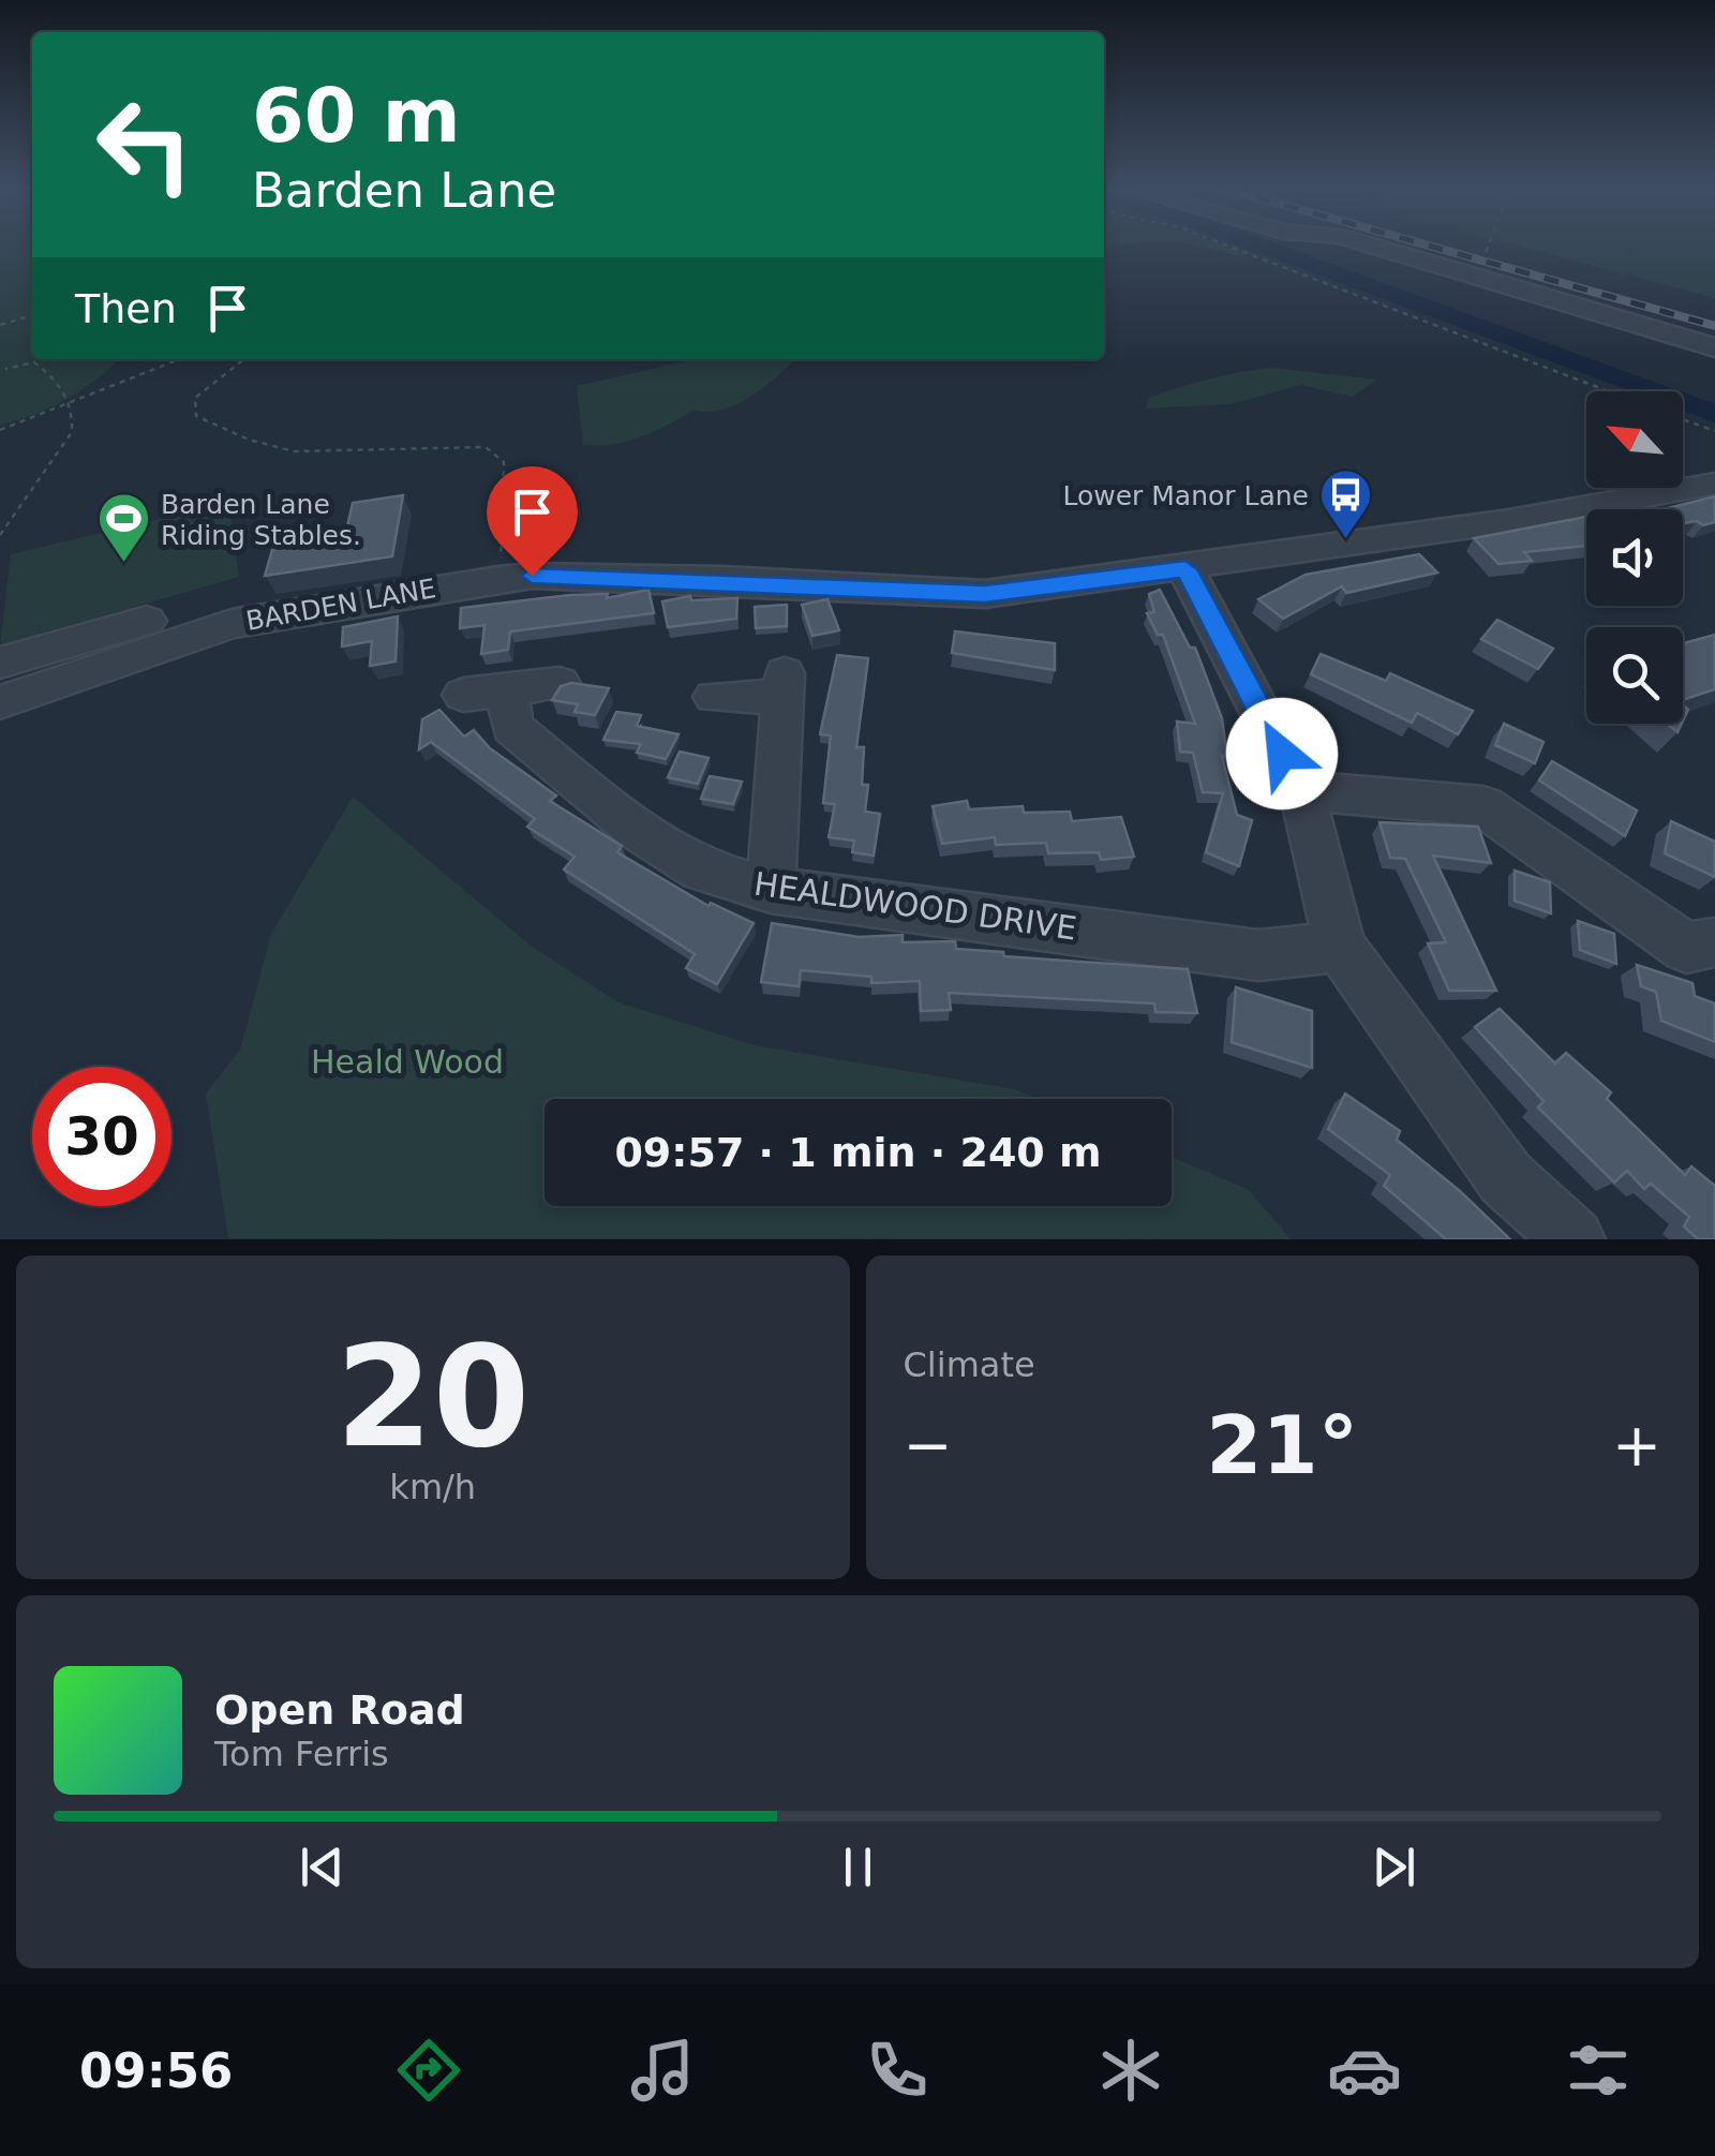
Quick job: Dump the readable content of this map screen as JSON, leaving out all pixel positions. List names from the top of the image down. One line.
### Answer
{"streets":{"street":["BARDEN LANE","HEALDWOOD DRIVE"]},"parks":["Heald Wood"],"places":{"bus stop":["Lower Manor Lane"],"sports":["Barden Lane Riding Stables."]},"north":"top left","page":{"turn":["60 m","Barden Lane"],"then":"Then","limit":"30","trip":"09:57 · 1 min · 240 m","tile":[["20","km/h"],"Climate"],"heat":["−","21°","+"],"song":["Open Road","Tom Ferris"],"tabs":"09:56"}}
